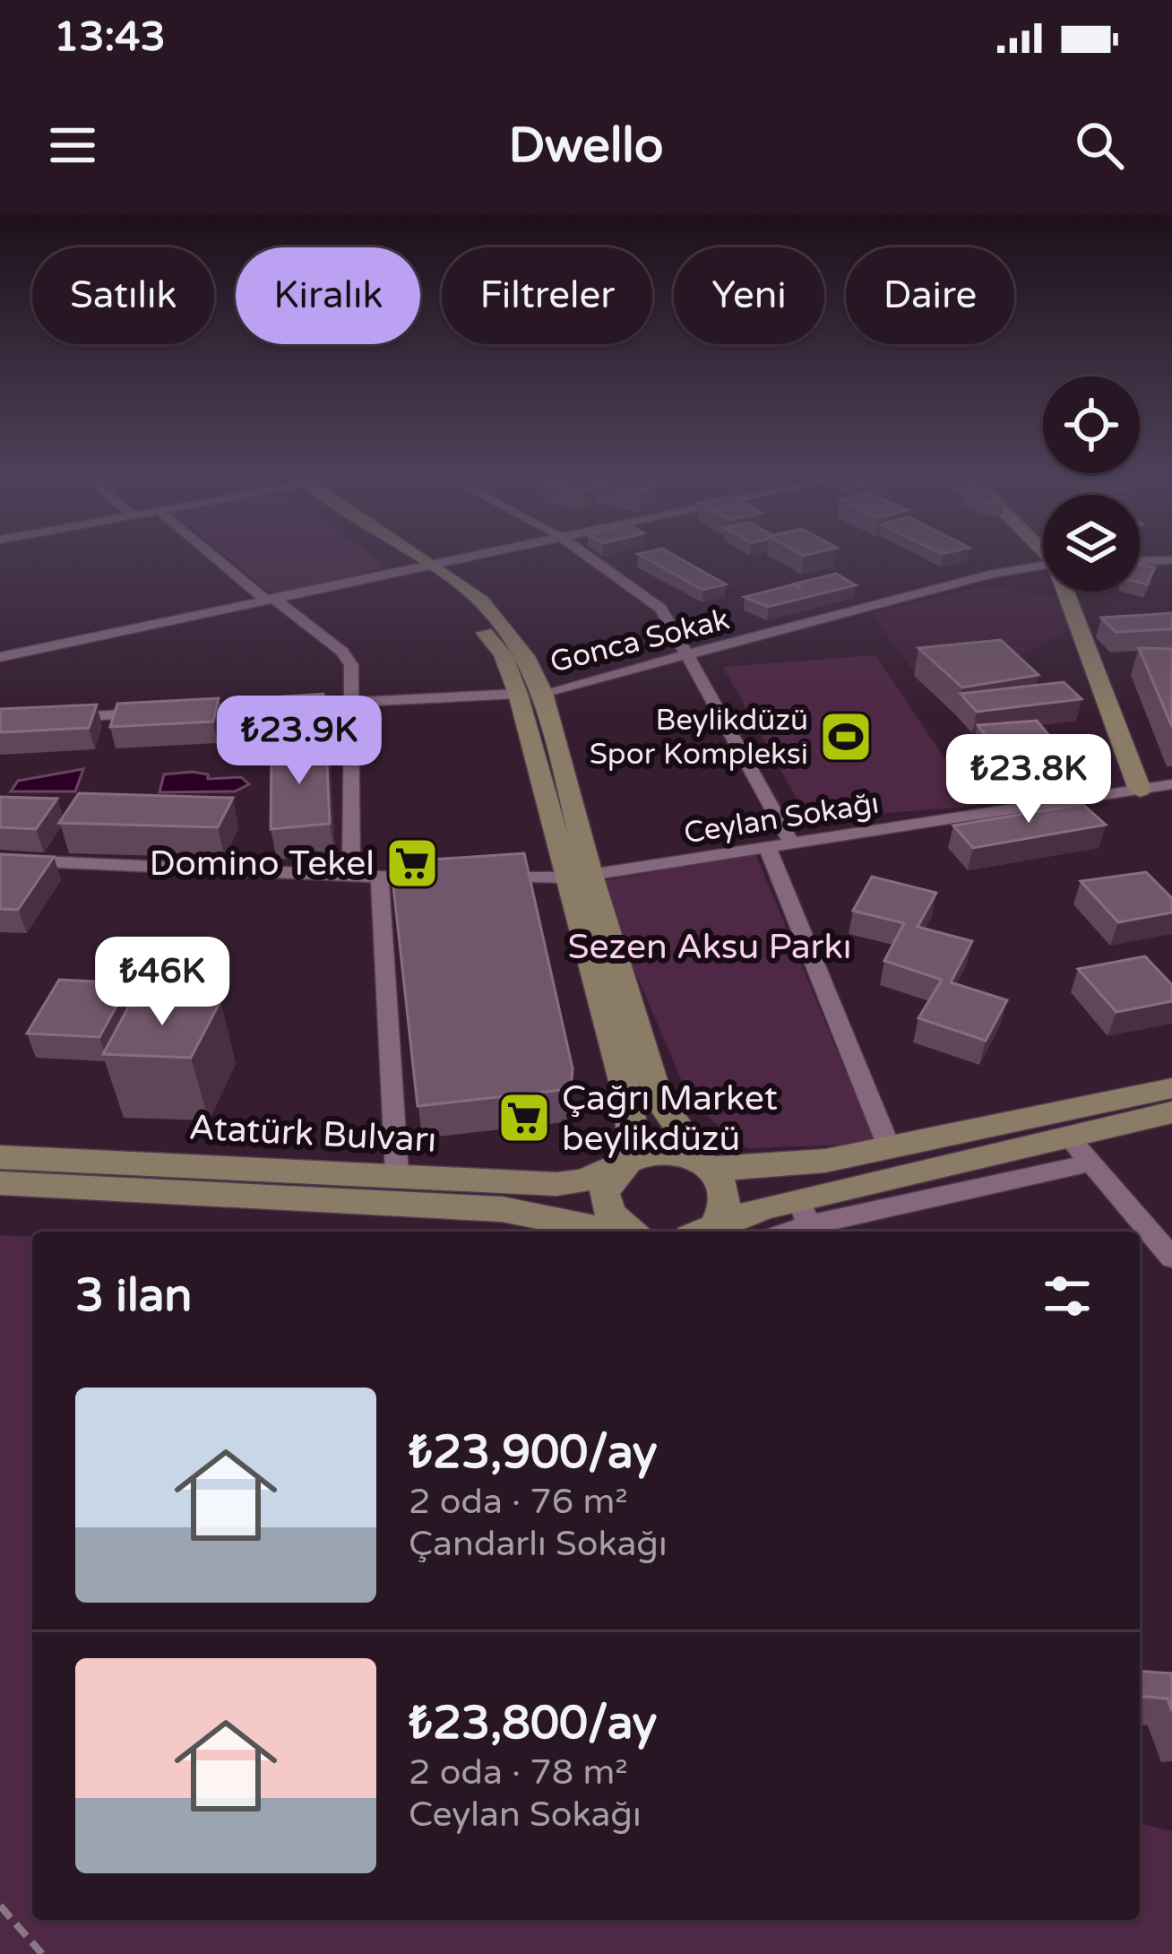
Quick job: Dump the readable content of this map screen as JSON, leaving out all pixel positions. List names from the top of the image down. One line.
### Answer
{"streets":{"main road":["Atatürk Bulvarı"],"street":["Gonca Sokak","Ceylan Sokağı"]},"parks":["Sezen Aksu Parkı"],"places":{"sports":["Beylikdüzü Spor Kompleksi"],"supermarket":["Domino Tekel","Çağrı Market beylikdüzü"]},"page":{"status":"13:43","header":"Dwello","chip":["Satılık","Kiralık","Filtreler","Yeni","Daire"],"price":["₺23.9K","₺23.8K","₺46K"],"heading":"3 ilan","list":[{"name":"₺23,900/ay","note":"2 oda · 76 m² · Çandarlı Sokağı"},{"name":"₺23,800/ay","note":"2 oda · 78 m² · Ceylan Sokağı"}]}}
